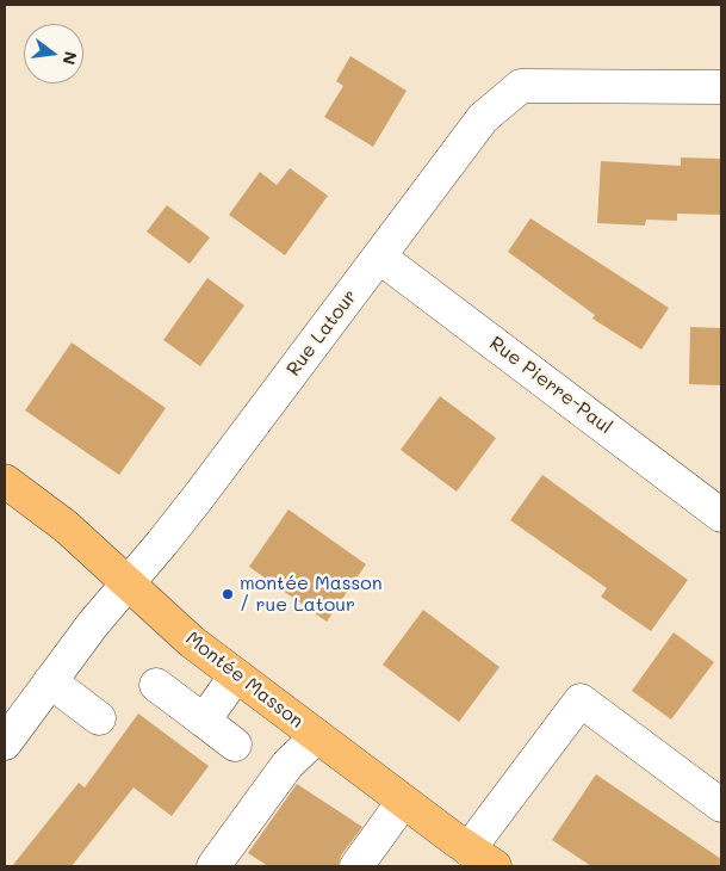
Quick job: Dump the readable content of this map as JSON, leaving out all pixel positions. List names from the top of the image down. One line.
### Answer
{"streets":{"main road":["Montée Masson"],"street":["Rue Latour","Rue Pierre-Paul"]},"crossings":[["Rue Latour","Rue Pierre-Paul"],["Rue Latour","Montée Masson"]],"places":["montée Masson / rue Latour"],"north":"right"}
